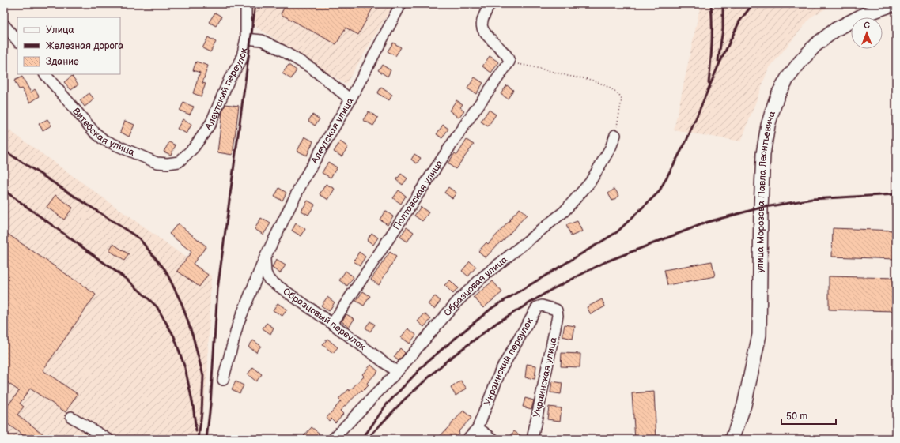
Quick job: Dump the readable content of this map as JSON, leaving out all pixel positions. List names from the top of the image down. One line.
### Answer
{"streets":{"main road":["улица Морозова Павла Леонтьевича"],"street":["Алеутский переулок","Витебская улица","Алеутская улица","Полтавская улица","Образцовая улица","Образцовый переулок","Украинский переулок","Украинская улица"]},"crossings":[["Алеутский переулок","Витебская улица"],["Алеутская улица","Образцовый переулок"],["Полтавская улица","Образцовый переулок"],["Образцовая улица","Образцовый переулок"],["Украинский переулок","Украинская улица"]],"legend":["Улица","Железная дорога","Здание"],"scale_bar":"50 m","north":"top"}
